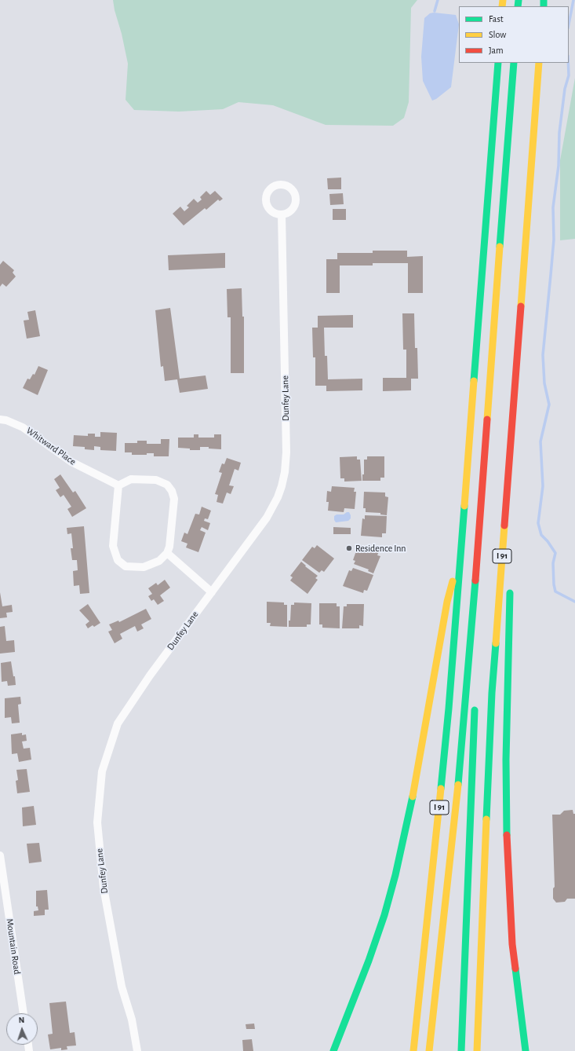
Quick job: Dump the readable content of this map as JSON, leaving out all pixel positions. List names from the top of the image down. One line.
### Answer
{"streets":{"highway":["I 91"],"street":["Dunfey Lane","Whitward Place","Mountain Road"]},"places":["Residence Inn"],"legend":["Fast","Slow","Jam"],"north":"top"}
